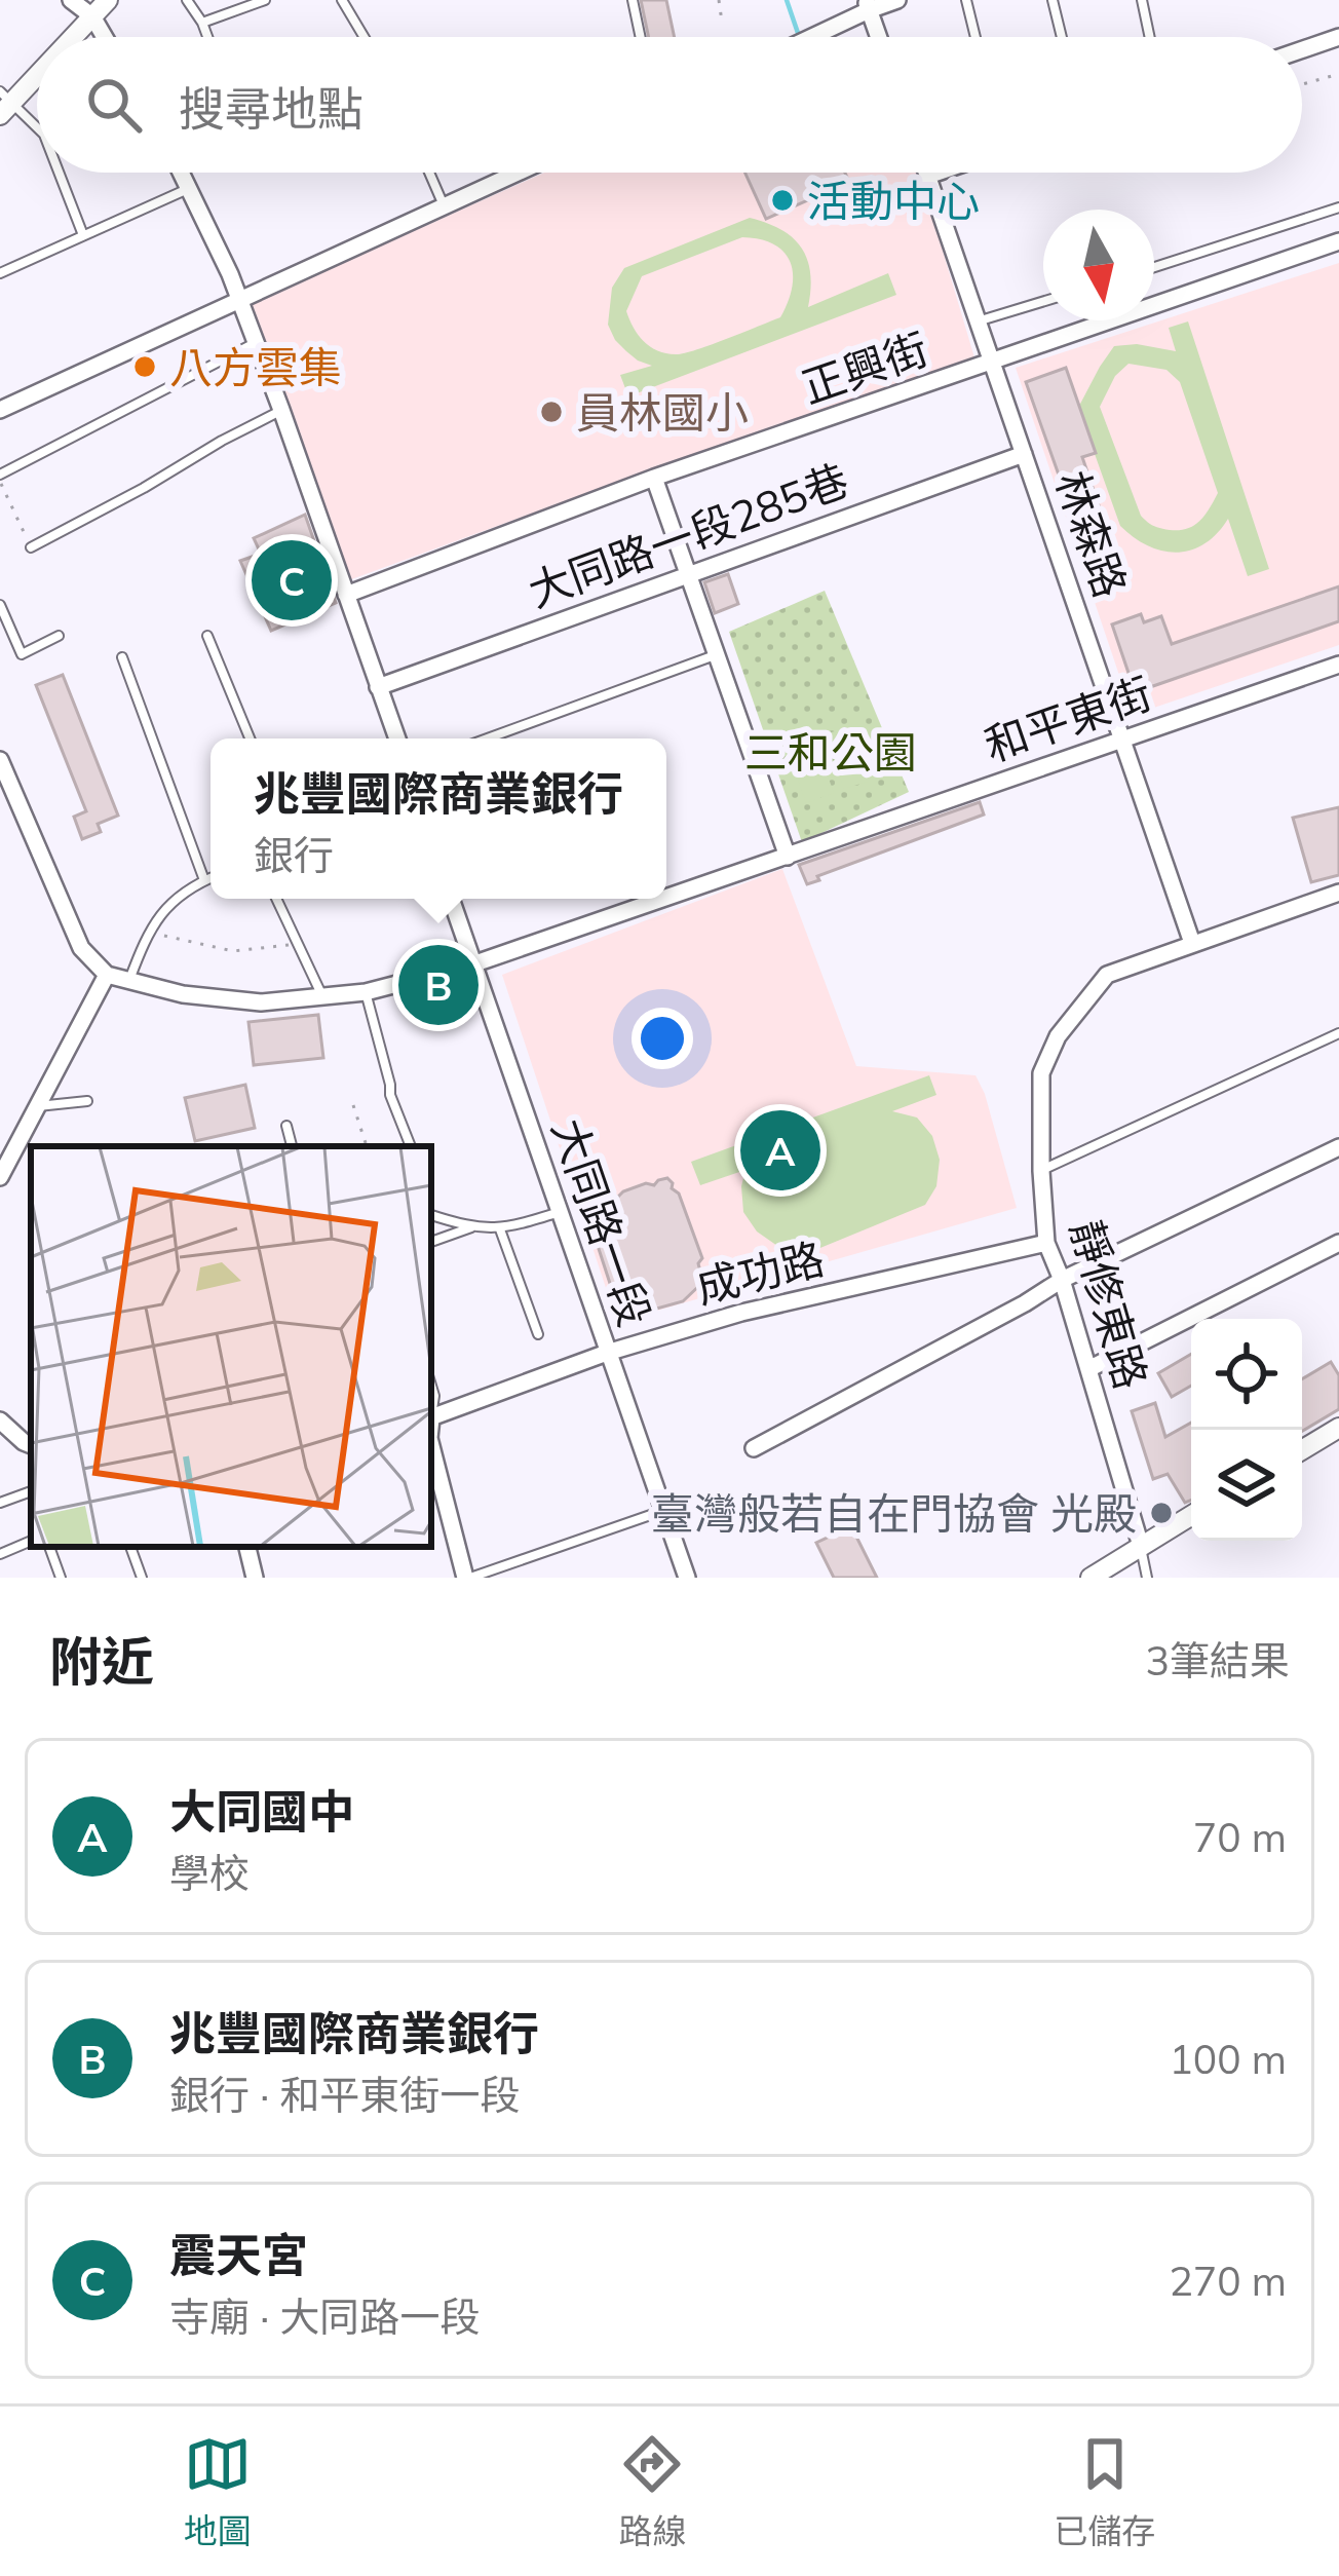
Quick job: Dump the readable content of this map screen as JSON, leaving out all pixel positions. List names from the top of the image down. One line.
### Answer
{"streets":{"street":["正興街","林森路","大同路一段285巷","和平東街","大同路一段","成功路","靜修東路"]},"crossings":[["正興街","林森路"],["林森路","大同路一段285巷"],["林森路","和平東街"],["林森路","靜修東路"],["和平東街","大同路一段"],["大同路一段","成功路"],["成功路","靜修東路"]],"parks":["三和公園"],"places":["活動中心","八方雲集","員林國小","臺灣般若自在門協會 光殿"],"north":"bottom","page":{"search":"搜尋地點","pins":["C","B","A"],"popup":["兆豐國際商業銀行","銀行"],"heading":["附近","3筆結果"],"list":[{"mark":"A","name":"大同國中","note":"學校","value":"70 m"},{"mark":"B","name":"兆豐國際商業銀行","note":"銀行 · 和平東街一段","value":"100 m"},{"mark":"C","name":"震天宮","note":"寺廟 · 大同路一段","value":"270 m"}],"nav":["地圖","路線","已儲存"]}}
